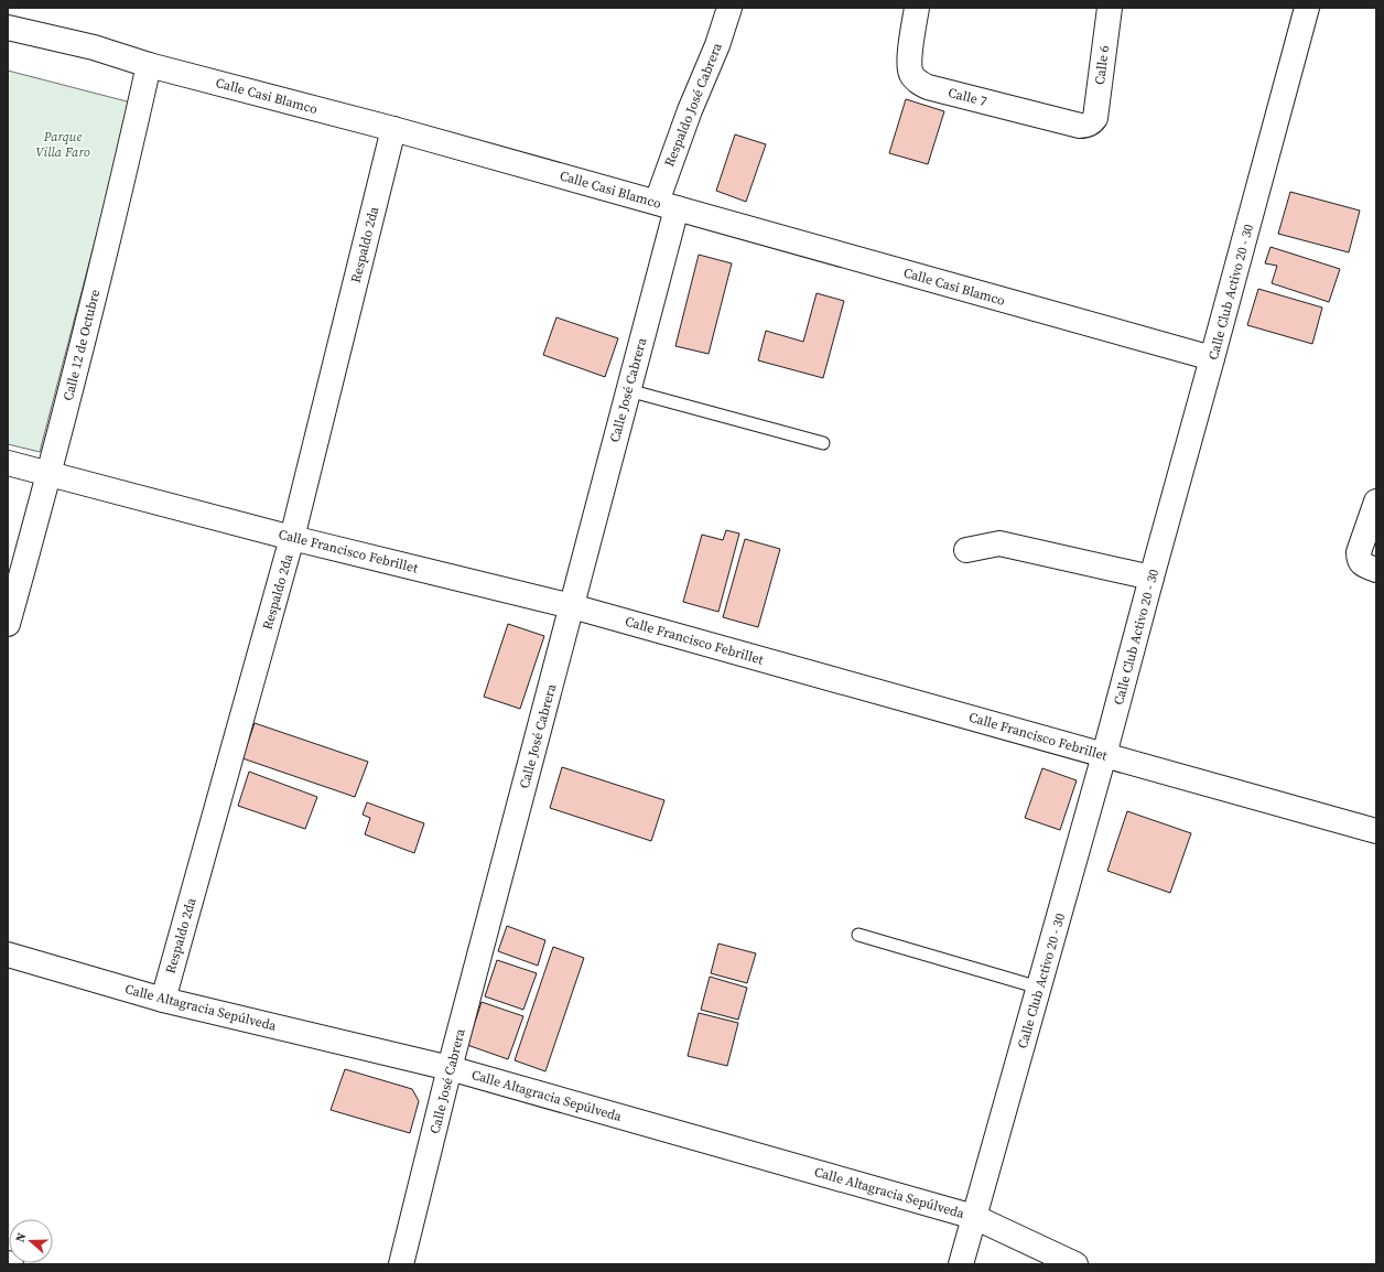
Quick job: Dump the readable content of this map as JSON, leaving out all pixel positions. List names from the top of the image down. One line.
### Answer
{"streets":{"street":["Calle 6","Calle Casi Blamco","Calle 7","Respaldo José Cabrera","Respaldo 2da","Calle Club Activo 20 - 30","Calle 12 de Octubre","Calle José Cabrera","Calle Francisco Febrillet","Calle Altagracia Sepúlveda"]},"crossings":[["Calle 6","Calle 7"],["Calle Casi Blamco","Respaldo José Cabrera"],["Calle Casi Blamco","Respaldo 2da"],["Calle Casi Blamco","Calle Club Activo 20 - 30"],["Calle Casi Blamco","Calle 12 de Octubre"],["Calle Casi Blamco","Calle José Cabrera"],["Respaldo José Cabrera","Calle José Cabrera"],["Respaldo 2da","Calle Francisco Febrillet"],["Respaldo 2da","Calle Altagracia Sepúlveda"],["Calle Club Activo 20 - 30","Calle Francisco Febrillet"],["Calle Club Activo 20 - 30","Calle Altagracia Sepúlveda"],["Calle 12 de Octubre","Calle Francisco Febrillet"],["Calle José Cabrera","Calle Francisco Febrillet"],["Calle José Cabrera","Calle Altagracia Sepúlveda"]],"parks":["Parque Villa Faro"],"north":"left"}
